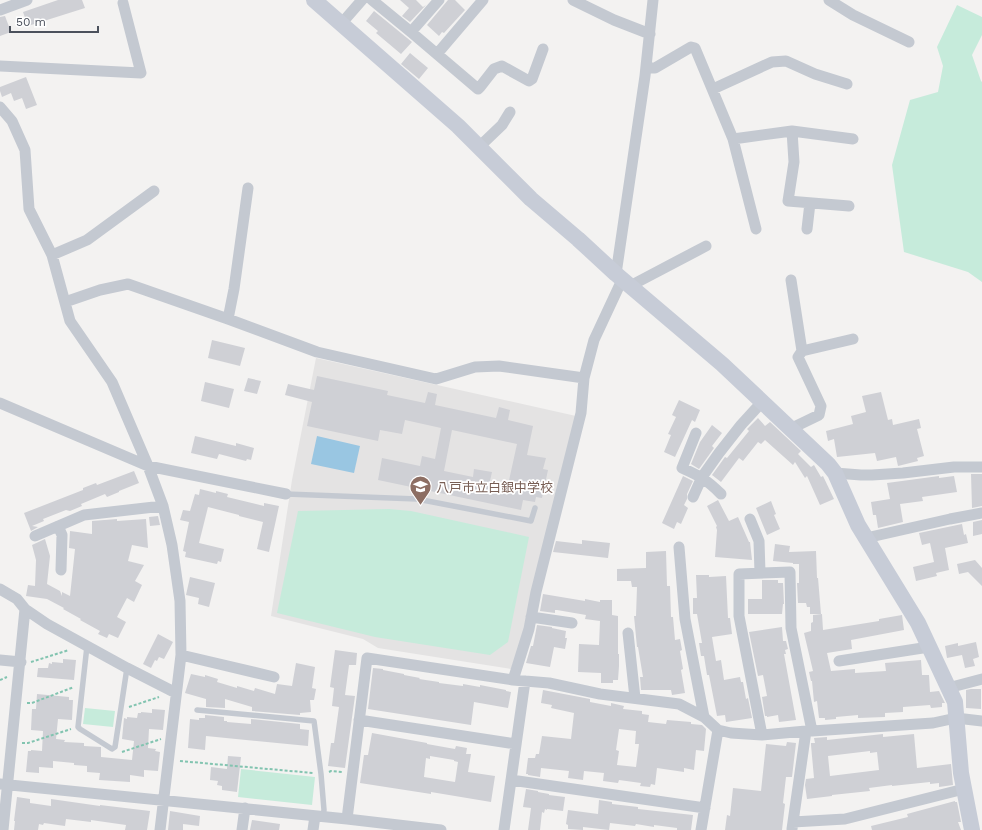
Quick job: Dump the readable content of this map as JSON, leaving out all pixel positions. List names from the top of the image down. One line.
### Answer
{"places":{"school or university":["八戸市立白銀中学校"]},"scale_bar":"50 m"}
